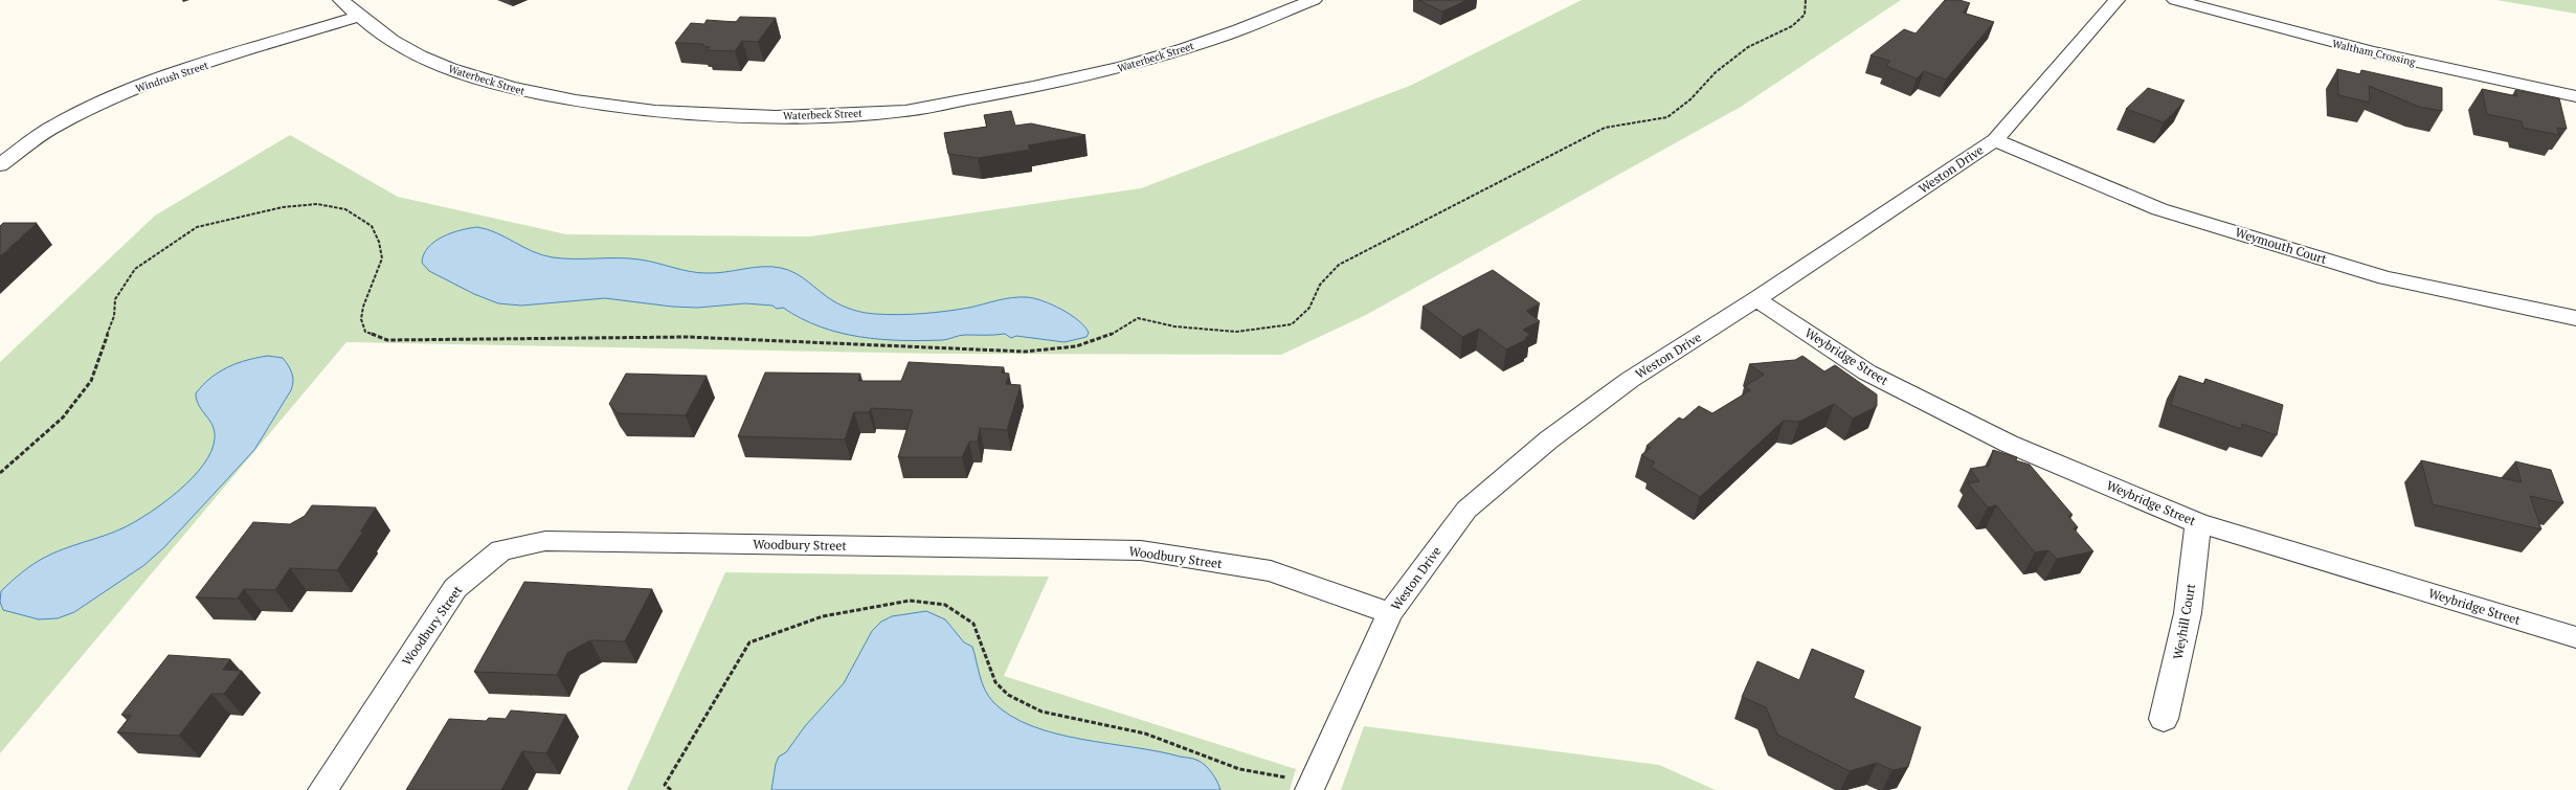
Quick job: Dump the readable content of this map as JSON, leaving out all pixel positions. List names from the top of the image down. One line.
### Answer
{"streets":{"street":["Waltham Crossing","Waterbeck Street","Windrush Street","Weston Drive","Weymouth Court","Weybridge Street","Woodbury Street","Weyhill Court"]},"crossings":[["Waterbeck Street","Windrush Street"],["Weston Drive","Weymouth Court"],["Weston Drive","Weybridge Street"],["Weston Drive","Woodbury Street"],["Weybridge Street","Weyhill Court"]]}
